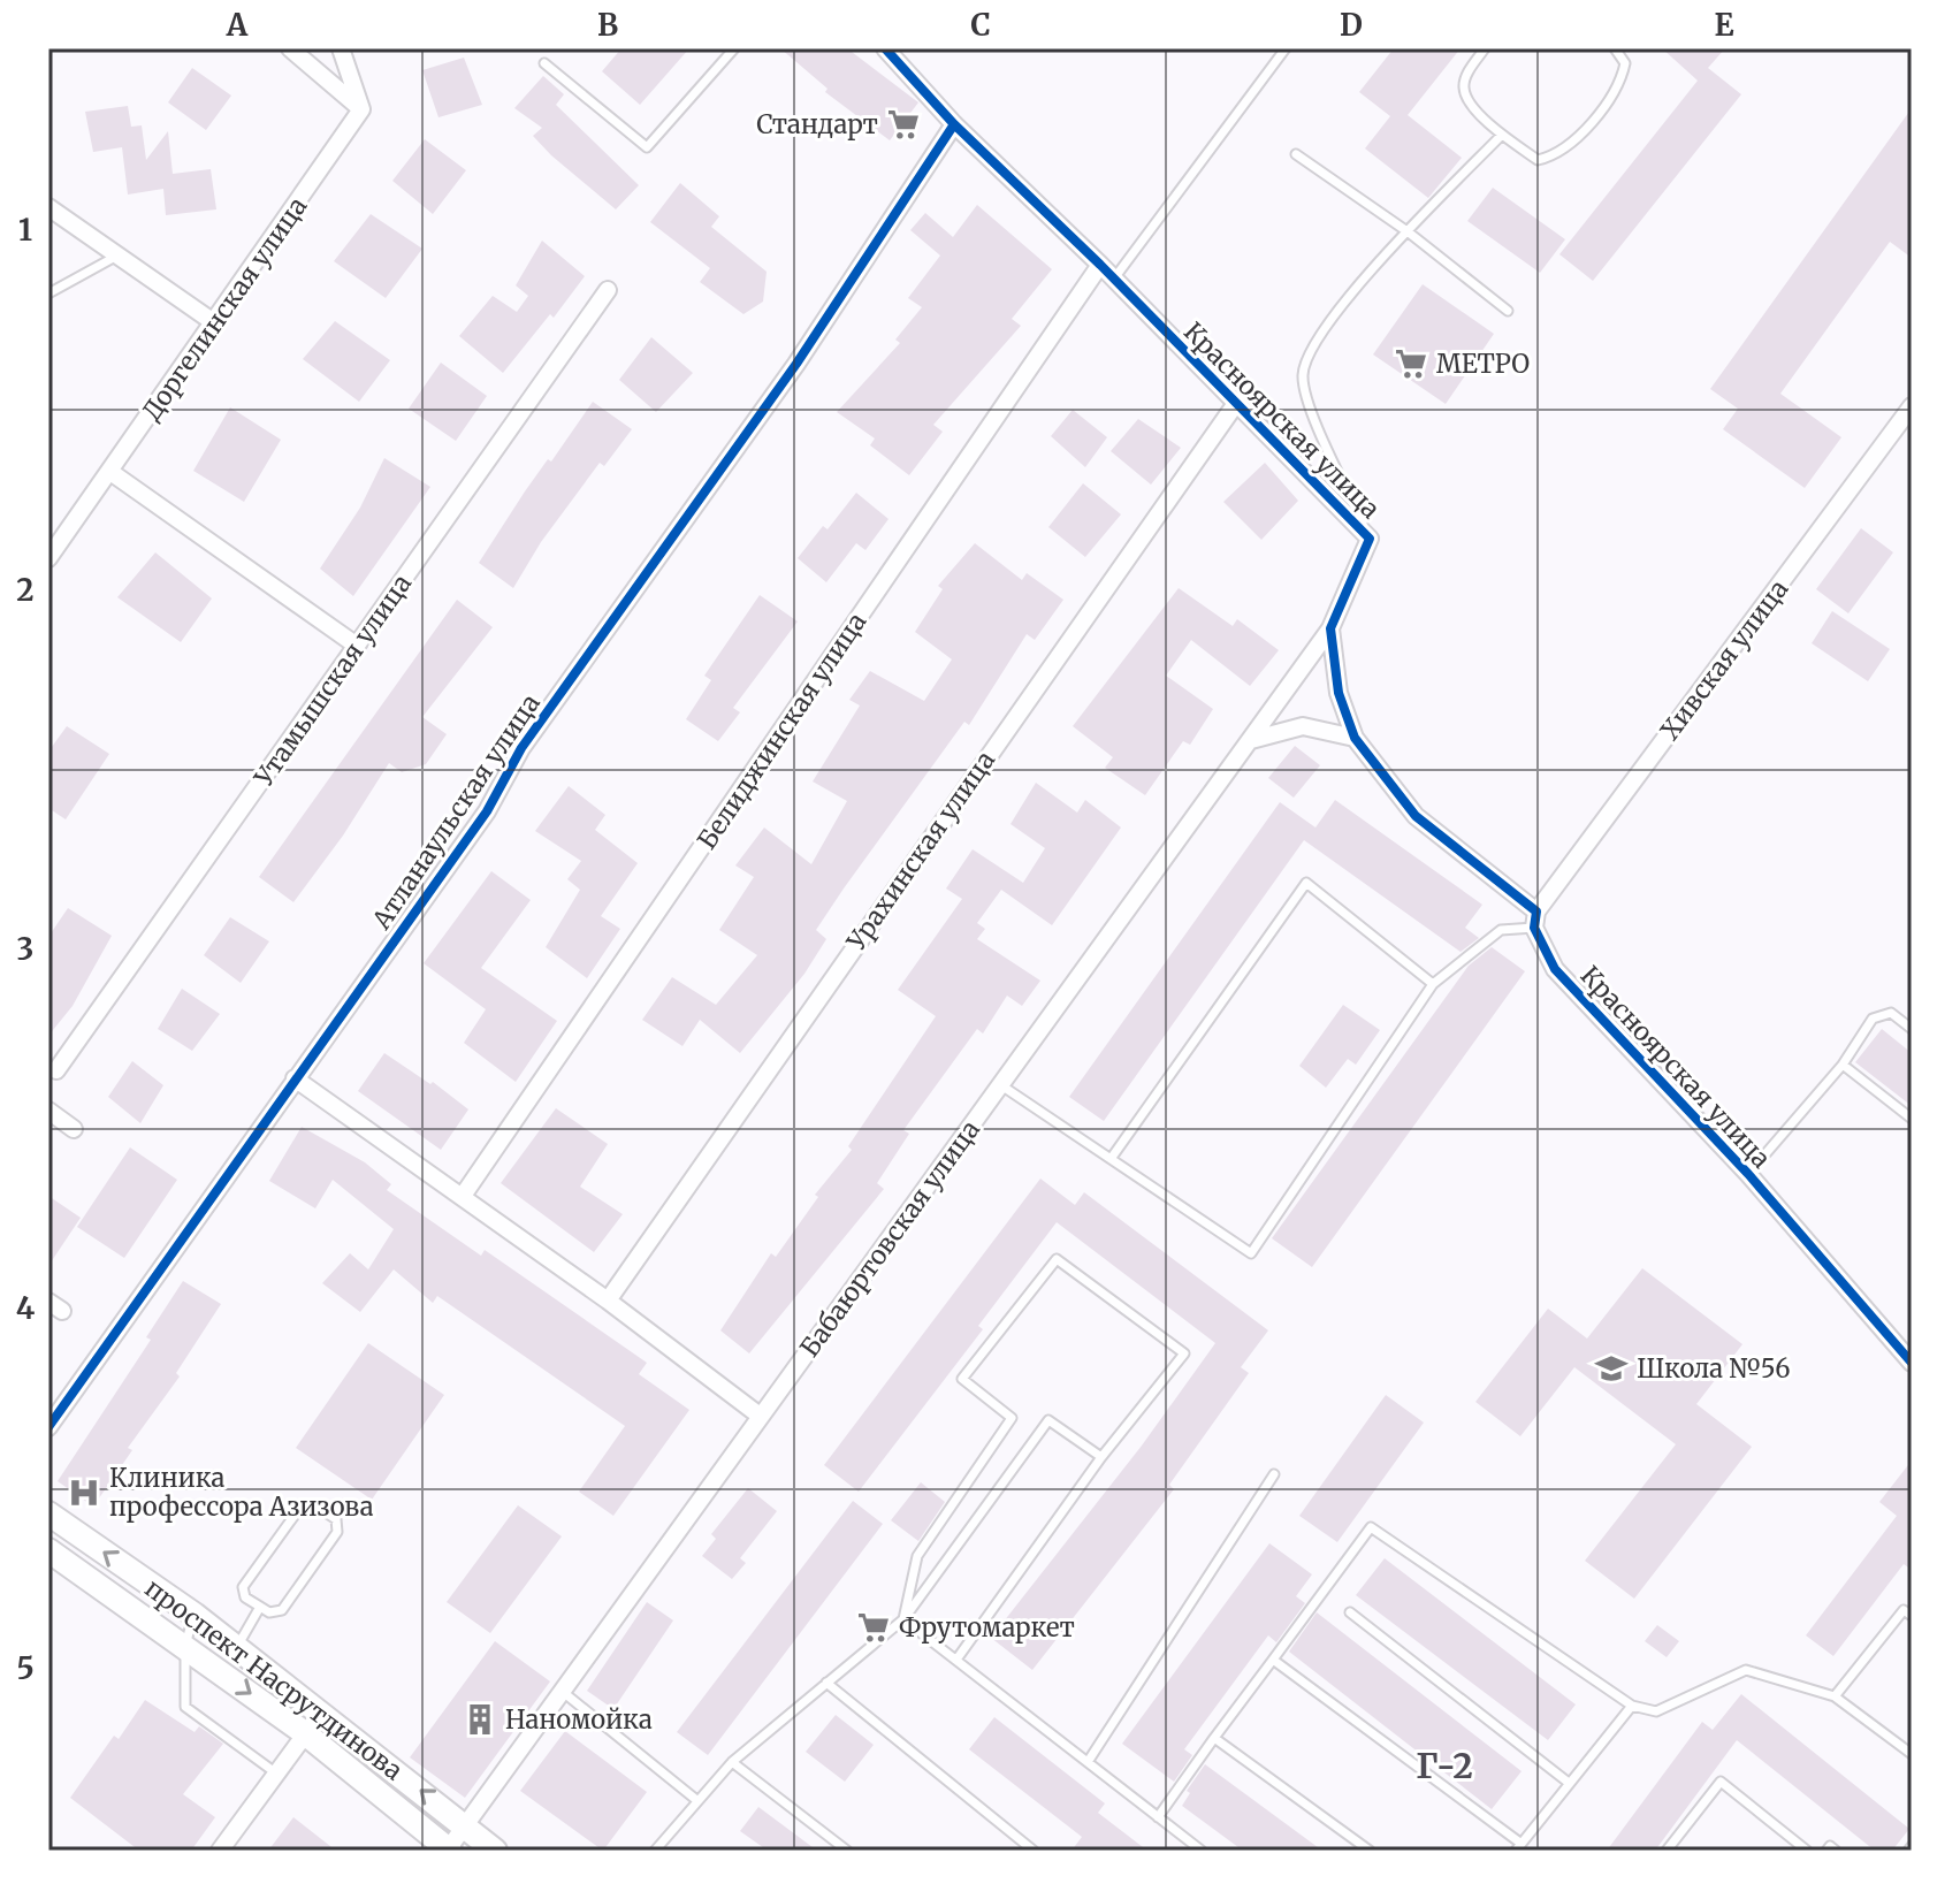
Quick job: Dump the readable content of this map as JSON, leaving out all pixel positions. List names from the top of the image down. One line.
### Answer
{"streets":{"main road":["проспект Насрутдинова"],"street":["Доргелинская улица","Красноярская улица","Хивская улица","Утамышская улица","Белиджинская улица","Атланаульская улица","Урахинская улица","Бабаюртовская улица"]},"crossings":[["Красноярская улица","Хивская улица"],["Красноярская улица","Белиджинская улица"],["Красноярская улица","Атланаульская улица"],["Красноярская улица","Урахинская улица"],["Красноярская улица","Бабаюртовская улица"],["Бабаюртовская улица","проспект Насрутдинова"]],"districts":["Г-2"],"places":{"supermarket":["Стандарт","МЕТРО","Фрутомаркет"],"school or university":["Школа №56"],"hospital":["Клиника профессора Азизова"],"building":["Наномойка"]},"grid":{"columns":["A","B","C","D","E"],"rows":["1","2","3","4","5"]}}
